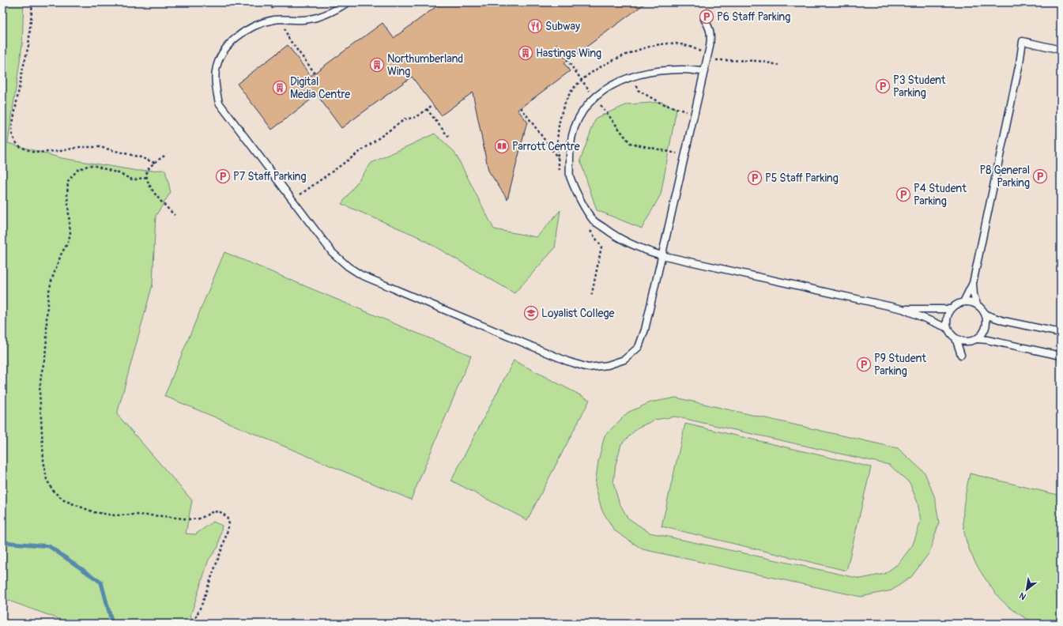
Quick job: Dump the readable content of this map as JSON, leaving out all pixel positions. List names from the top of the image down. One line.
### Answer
{"places":{"parking":["P6 Staff Parking","P3 Student Parking","P7 Staff Parking","P8 General Parking","P5 Staff Parking","P4 Student Parking","P9 Student Parking"],"restaurant":["Subway"],"building":["Hastings Wing","Northumberland Wing","Digital Media Centre"],"library":["Parrott Centre"],"school or university":["Loyalist College"]},"north":"bottom left"}
